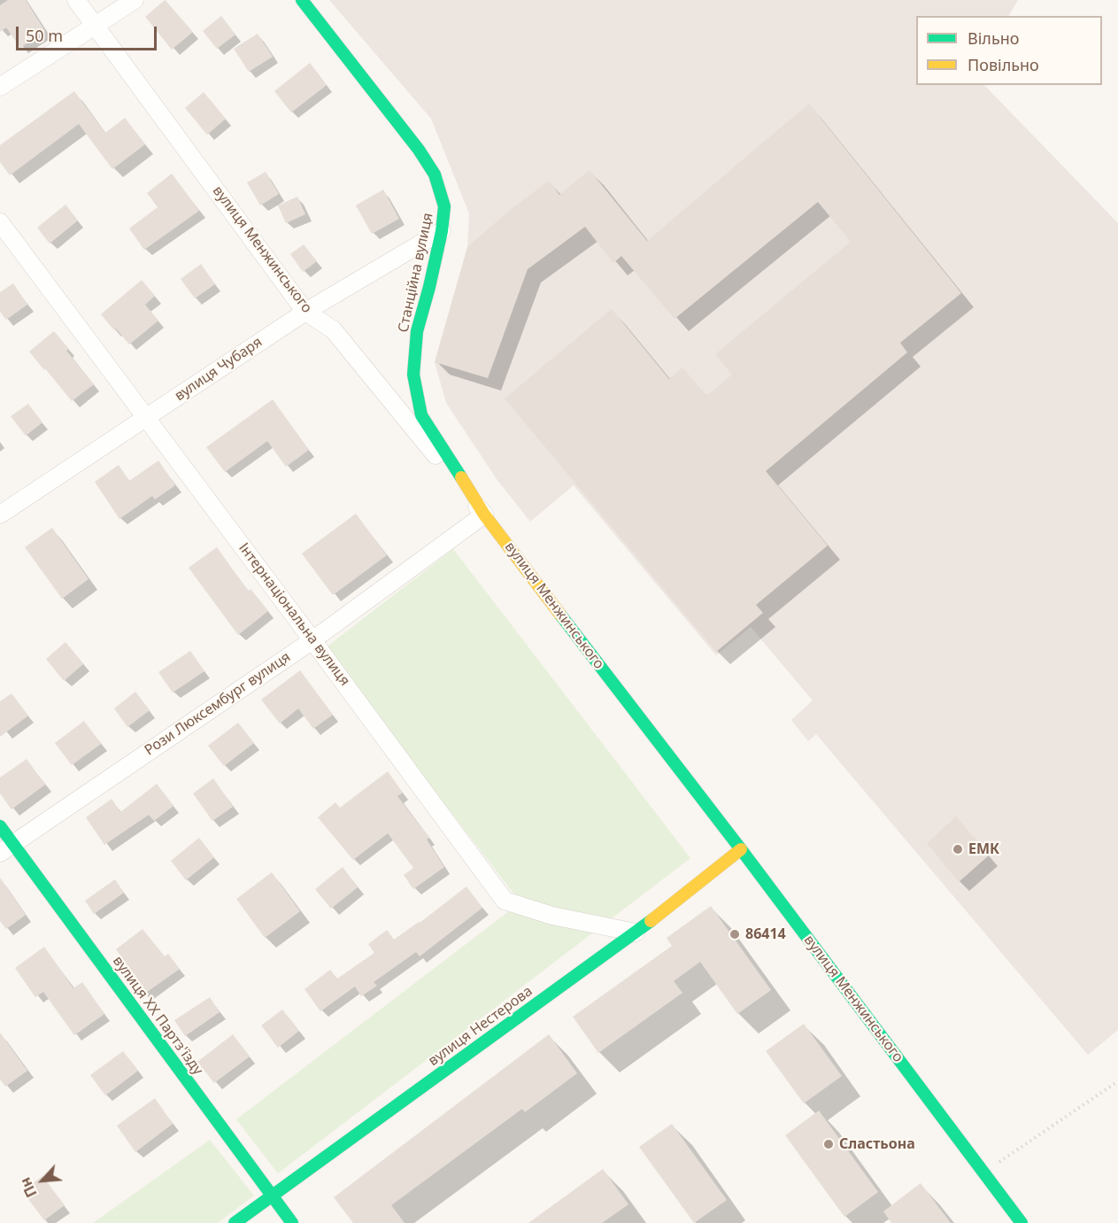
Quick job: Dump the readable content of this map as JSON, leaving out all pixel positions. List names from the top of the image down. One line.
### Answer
{"streets":{"street":["вулиця Менжинського","Станційна вулиця","вулиця Чубаря","Інтернаціональна вулиця","Рози Люксембург вулиця","вулиця XX Партз'їзду","вулиця Нестерова"]},"crossings":[["вулиця Менжинського","Станційна вулиця"],["вулиця Менжинського","вулиця Чубаря"],["вулиця Менжинського","Рози Люксембург вулиця"],["вулиця Менжинського","вулиця Нестерова"],["Станційна вулиця","вулиця Чубаря"],["Станційна вулиця","Рози Люксембург вулиця"],["вулиця Чубаря","Інтернаціональна вулиця"],["Інтернаціональна вулиця","Рози Люксембург вулиця"],["Інтернаціональна вулиця","вулиця Нестерова"],["Рози Люксембург вулиця","вулиця XX Партз'їзду"],["вулиця XX Партз'їзду","вулиця Нестерова"]],"places":["ЕМК","86414","Сластьона"],"legend":["Вільно","Повільно"],"scale_bar":"50 m","north":"bottom left"}
